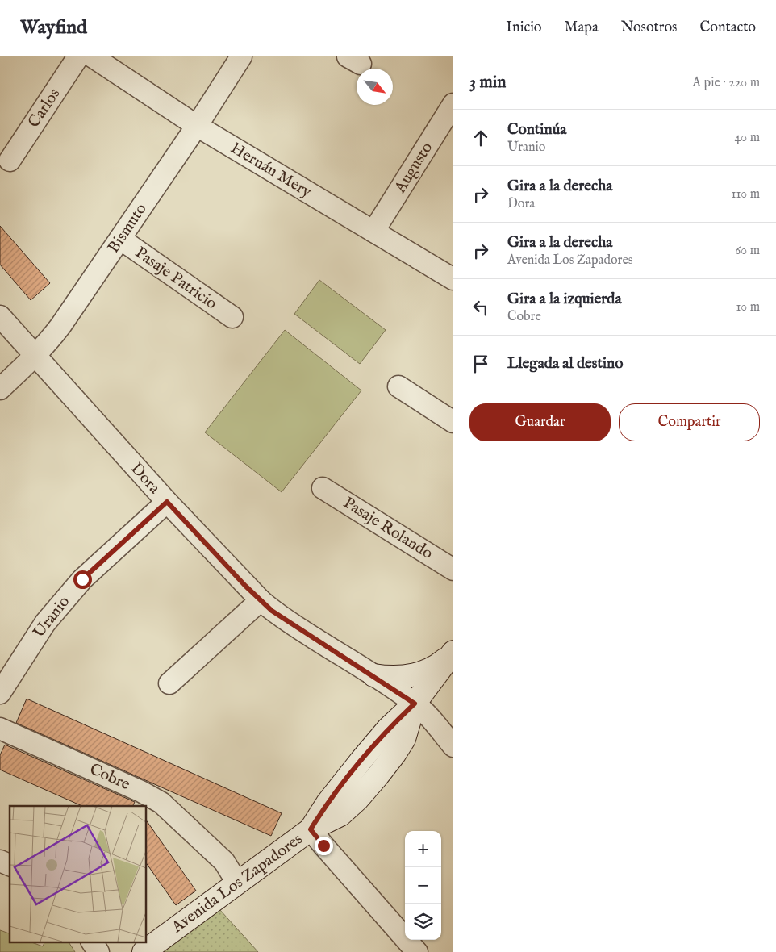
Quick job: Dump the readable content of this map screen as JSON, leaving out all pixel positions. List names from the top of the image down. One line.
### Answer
{"streets":{"main road":["Avenida Los Zapadores"],"street":["Carlos","Augusto","Hernán Mery","Bismuto","Pasaje Patricio","Dora","Pasaje Rolando","Uranio","Cobre"]},"crossings":[["Augusto","Hernán Mery"],["Hernán Mery","Bismuto"],["Bismuto","Pasaje Patricio"],["Bismuto","Dora"],["Dora","Uranio"],["Dora","Avenida Los Zapadores"],["Cobre","Avenida Los Zapadores"]],"north":"bottom right","page":{"header":"Wayfind","nav":["Inicio","Mapa","Nosotros","Contacto"],"heading":["3 min","A pie · 220 m"],"list":[["Continúa","Uranio","40 m"],["Gira a la derecha","Dora","110 m"],["Gira a la derecha","Avenida Los Zapadores","60 m"],["Gira a la izquierda","Cobre","10 m"],"Llegada al destino"],"buttons":["Guardar","Compartir"],"map_buttons":["+","−"]}}
